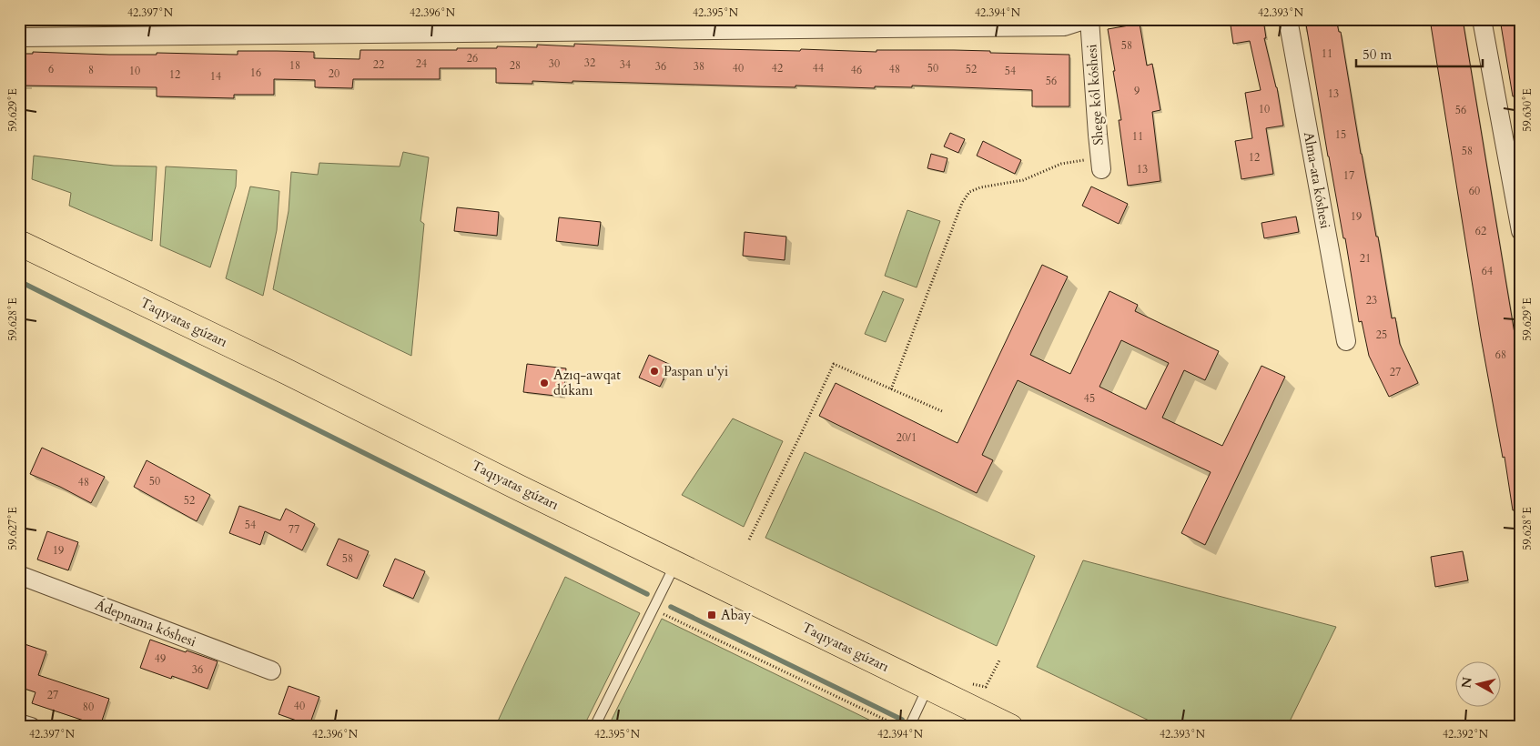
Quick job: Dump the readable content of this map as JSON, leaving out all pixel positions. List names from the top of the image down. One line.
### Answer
{"streets":{"highway":["Taqıyatas gúzarı"],"street":["Shege kól kóshesi","Alma-ata kóshesi","Ádepnama kóshesi"]},"places":{"other":["Paspan u'yi","Azıq-awqat dúkanı"],"transit":["Abay"]},"house_numbers":["58","11","26","32","24","30","22","34","18","28","36","38","40","42","44","50","6","48","52","8","46","10","54","16","20","12","14","56","9","13","10","56","15","11","58","12","13","17","60","19","62","21","64","23","25","68","27","45","20/1","50","48","52","54","77","19","58","49","36","27","40","80"],"scale_bar":"50 m","north":"left","coordinates":["42.397°N","42.396°N","42.395°N","42.394°N","42.393°N","59.630°E","59.629°E","59.628°E","59.627°E","42.392°N"]}
